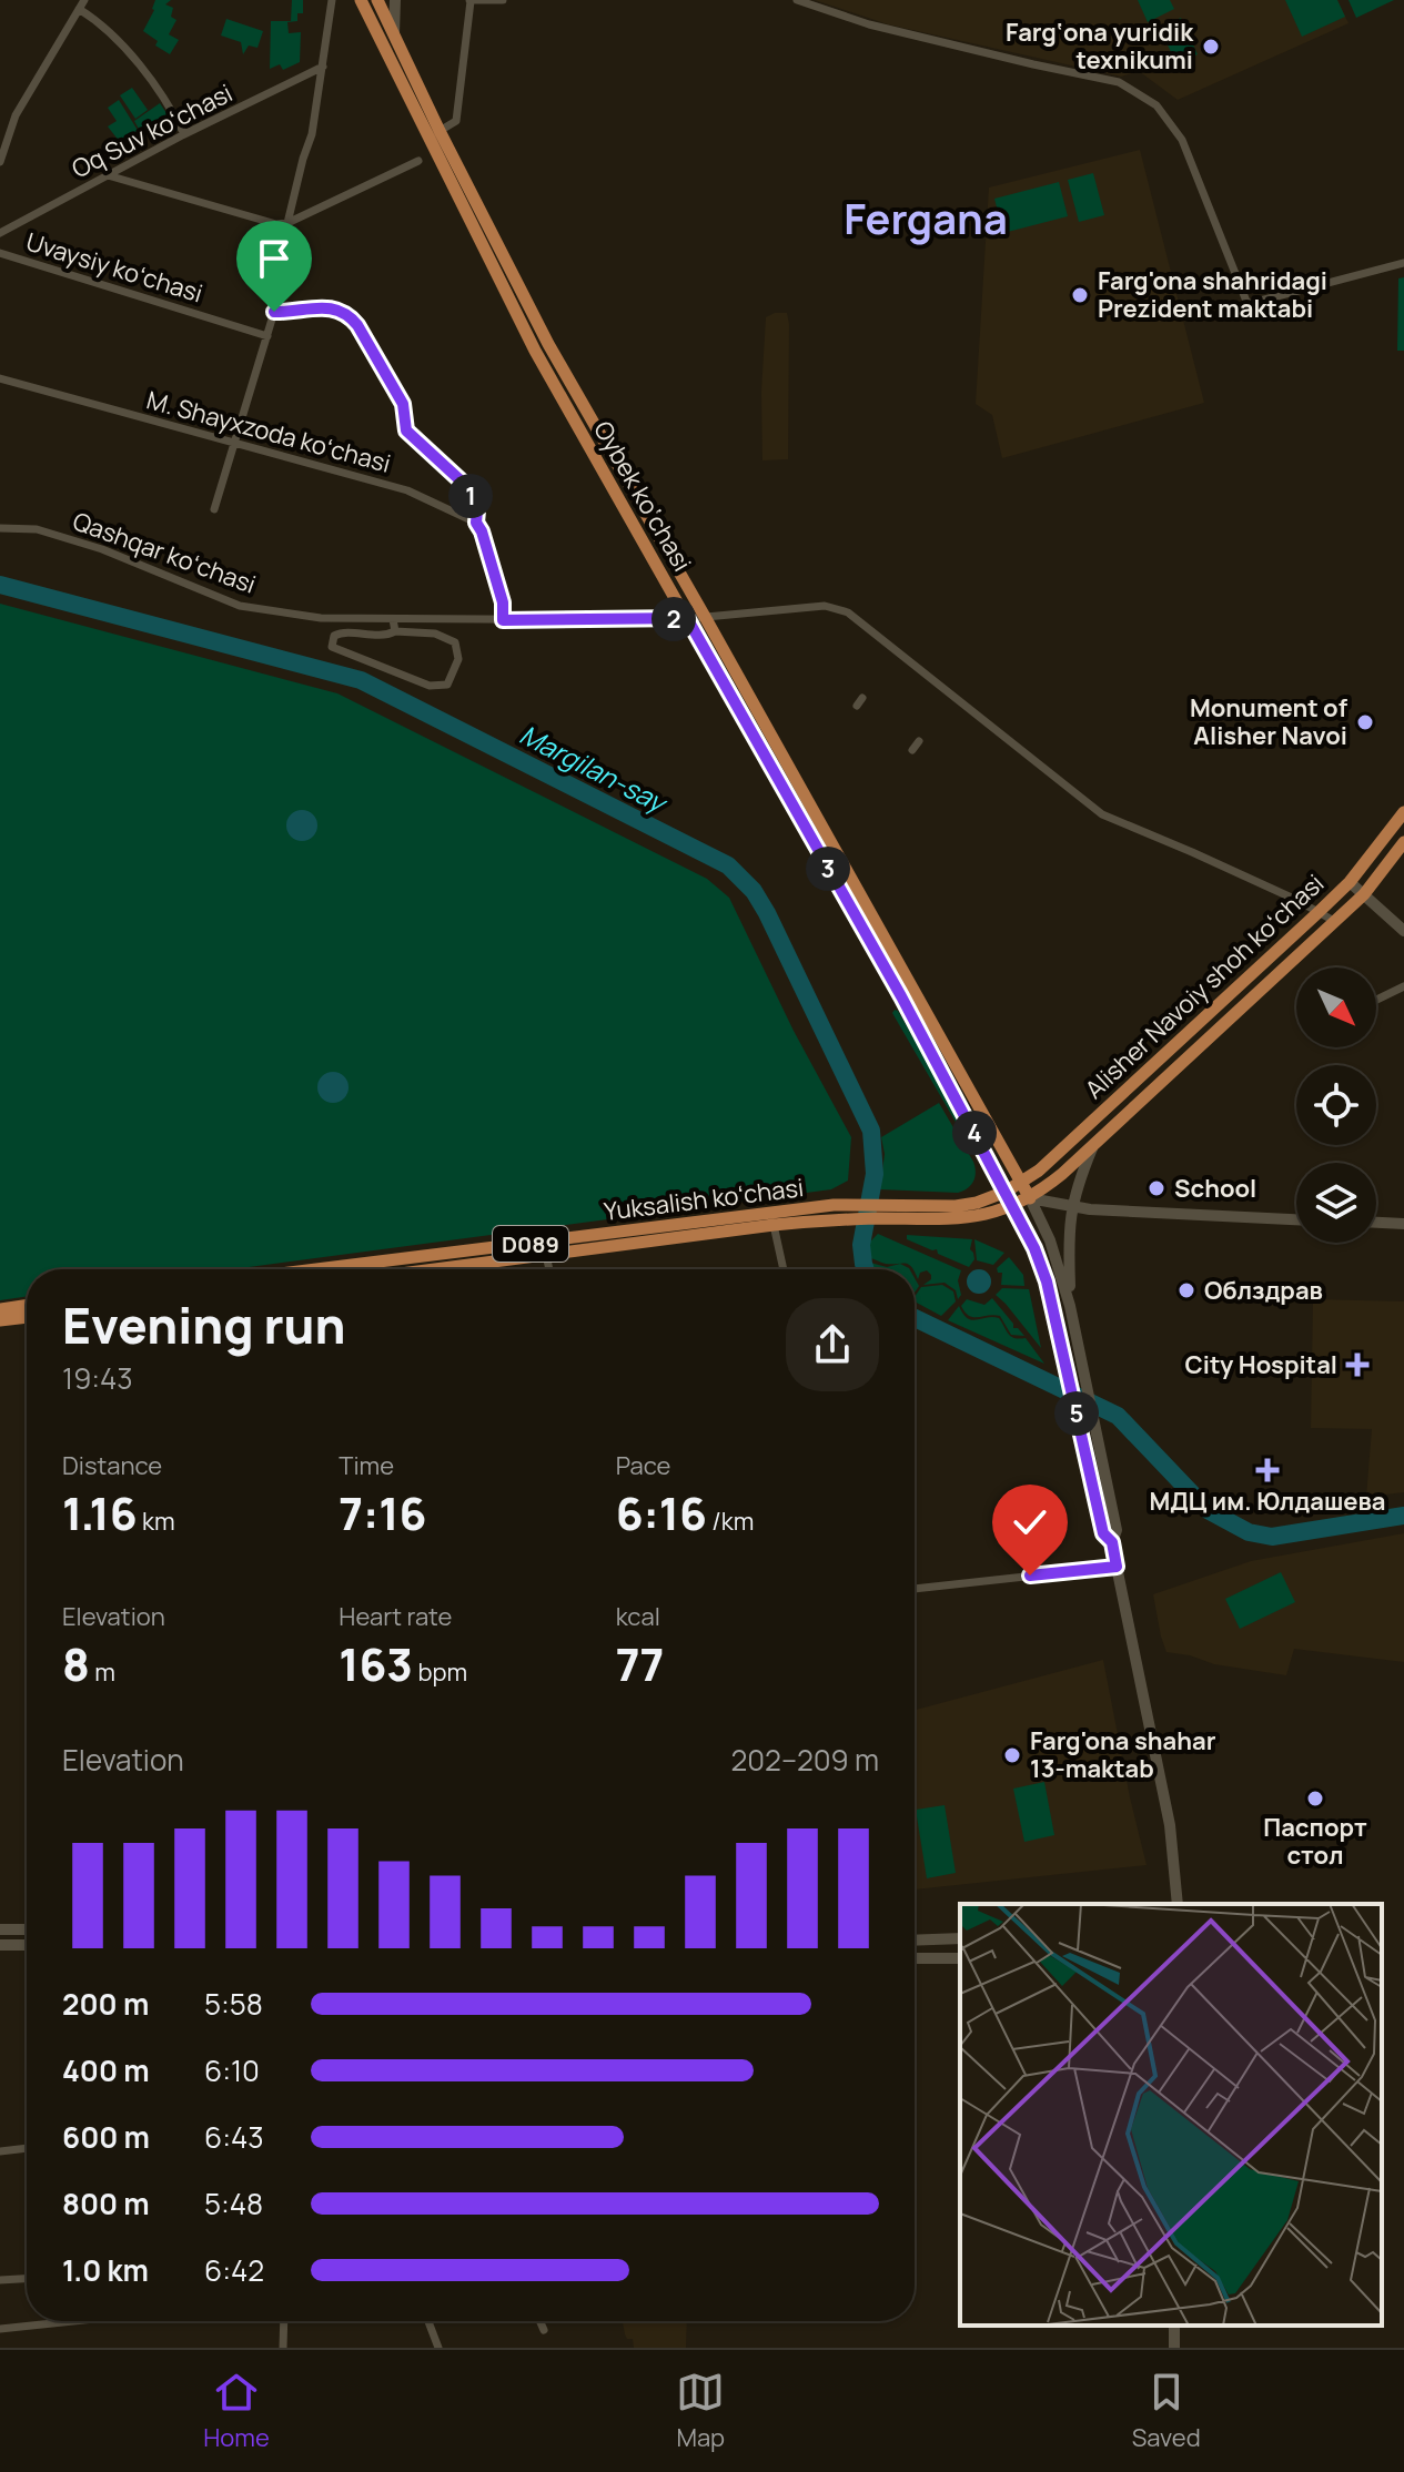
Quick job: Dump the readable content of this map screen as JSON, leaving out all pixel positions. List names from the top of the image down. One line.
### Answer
{"streets":{"main road":["Oybek ko‘chasi","Alisher Navoiy shoh koʻchasi","Yuksalish koʻchasi","D089"],"street":["Oq Suv koʻchasi","Uvaysiy koʻchasi","M. Shayxzoda koʻchasi","Qashqar koʻchasi"]},"crossings":[["Oybek ko‘chasi","Qashqar koʻchasi"],["Oybek ko‘chasi","Alisher Navoiy shoh koʻchasi"],["Oybek ko‘chasi","Yuksalish koʻchasi"],["Qashqar koʻchasi","Alisher Navoiy shoh koʻchasi"],["Alisher Navoiy shoh koʻchasi","Yuksalish koʻchasi"]],"districts":["Fergana"],"water":["Margilan-say"],"places":{"other":["Farg‘ona yuridik texnikumi","Farg'ona shahridagi Prezident maktabi","Monument of Alisher Navoi","School","Облздрав","Farg'ona shahar 13-maktab","Паспорт стол"],"health":["City Hospital","МДЦ им. Юлдашева"]},"north":"bottom right","page":{"pins":["1","2","3","4","5"],"heading":["Evening run","19:43"],"stats":[["Distance","1.16 km"],["Time","7:16"],["Pace","6:16 /km"],["Elevation","8 m"],["Heart rate","163 bpm"],["kcal","77"]],"chart":["Elevation","202–209 m"],"list":[{"name":"200 m","note":"5:58"},{"name":"400 m","note":"6:10"},{"name":"600 m","note":"6:43"},{"name":"800 m","note":"5:48"},{"name":"1.0 km","note":"6:42"}],"tabs":["Home","Map","Saved"]}}
